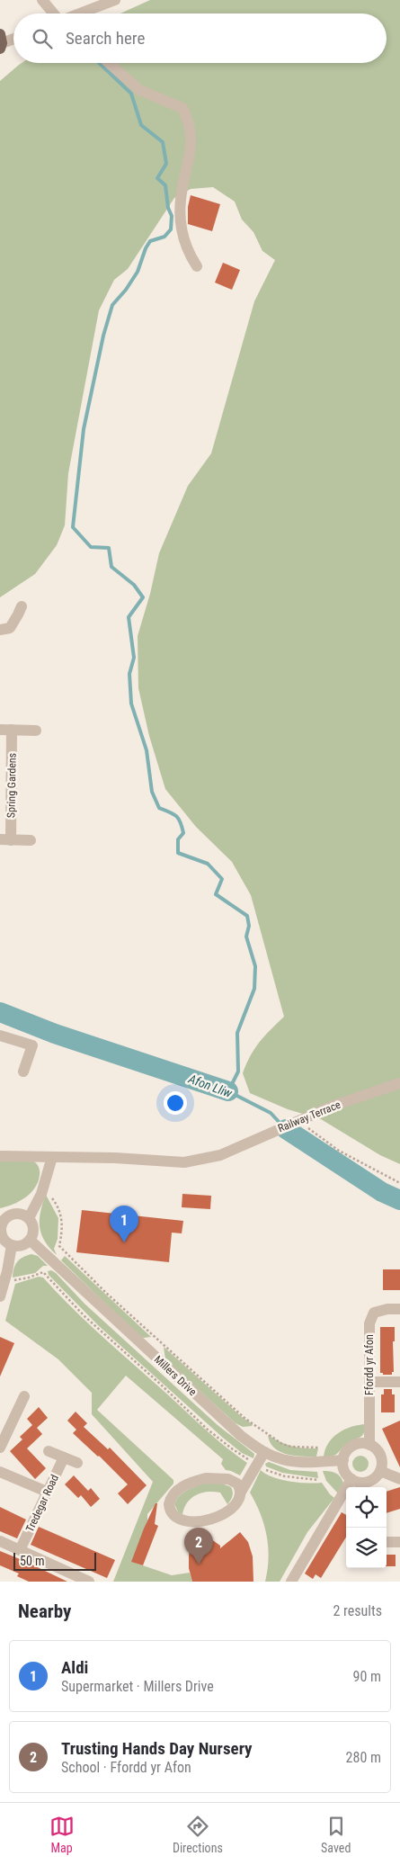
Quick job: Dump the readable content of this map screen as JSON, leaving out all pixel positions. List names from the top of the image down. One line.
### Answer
{"streets":{"street":["Spring Gardens","Railway Terrace","Ffordd yr Afon","Millers Drive","Tredegar Road"]},"crossings":[["Ffordd yr Afon","Millers Drive"]],"water":["Afon Lliw"],"scale_bar":"50 m","page":{"search":"Search here","pins":["1","2"],"scale":"50 m","heading":["Nearby","2 results"],"list":[{"mark":"1","name":"Aldi","note":"Supermarket · Millers Drive","value":"90 m"},{"mark":"2","name":"Trusting Hands Day Nursery","note":"School · Ffordd yr Afon","value":"280 m"}],"nav":["Map","Directions","Saved"]}}
